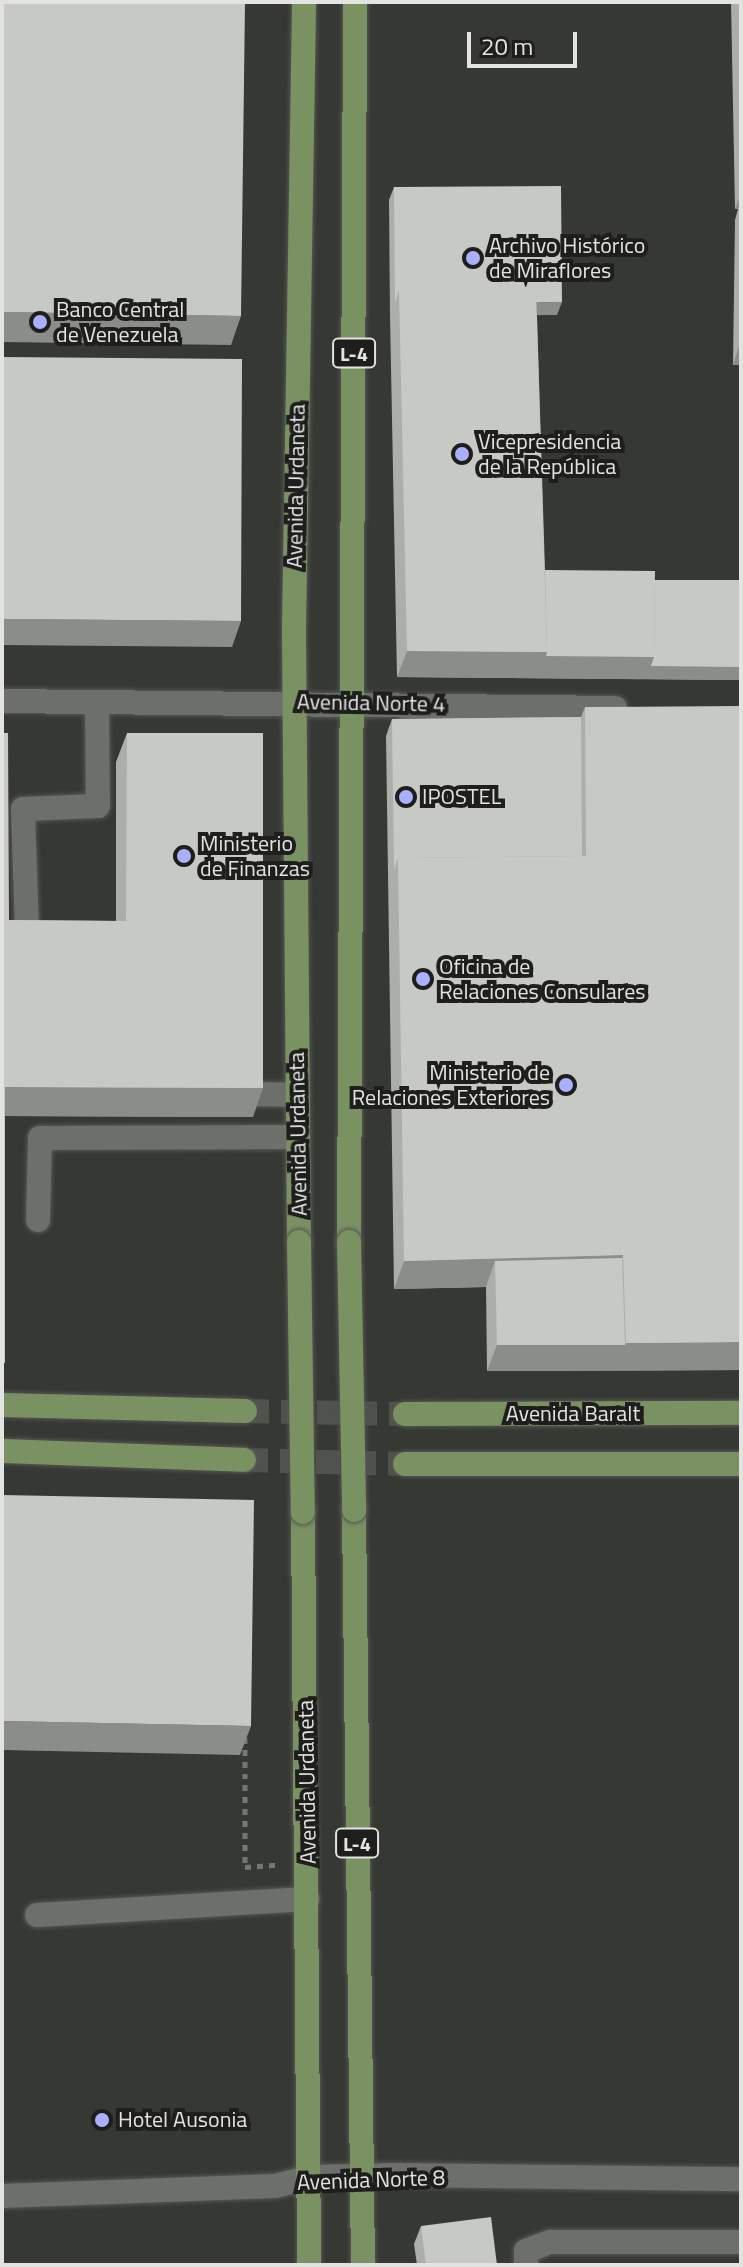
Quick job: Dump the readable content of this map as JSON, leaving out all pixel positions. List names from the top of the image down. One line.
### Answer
{"streets":{"main road":["L-4","Avenida Urdaneta","Avenida Baralt"],"street":["Avenida Norte 4","Avenida Norte 8"]},"crossings":[["L-4","Avenida Norte 4"],["L-4","Avenida Norte 8"],["Avenida Urdaneta","Avenida Norte 4"],["Avenida Urdaneta","Avenida Norte 8"]],"places":["Archivo Histórico de Miraflores","Banco Central de Venezuela","Vicepresidencia de la República","IPOSTEL","Ministerio de Finanzas","Oficina de Relaciones Consulares","Ministerio de Relaciones Exteriores","Hotel Ausonia"],"scale_bar":"20 m"}
